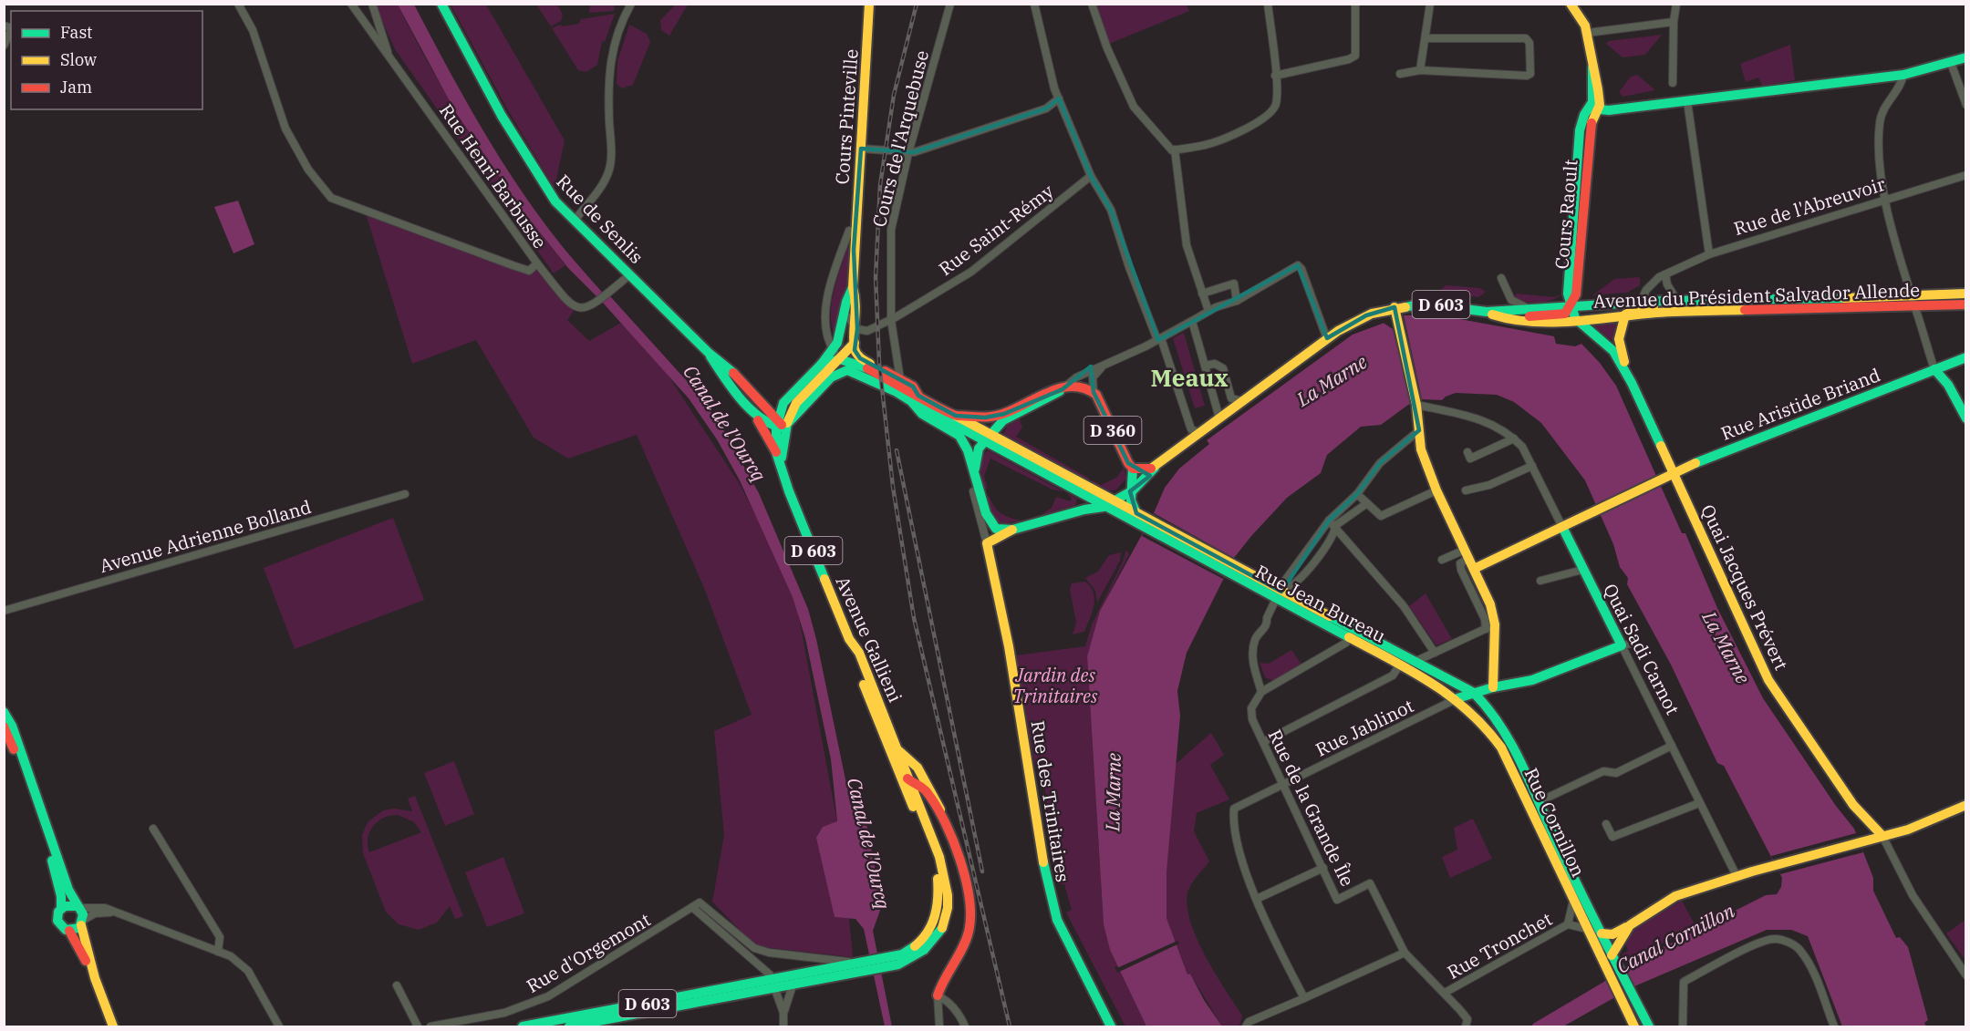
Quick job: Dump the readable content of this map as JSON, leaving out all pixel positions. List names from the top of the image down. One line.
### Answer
{"streets":{"main road":["Cours Pinteville","Cours Raoult","Rue de Senlis","Avenue du Président Salvador Allende","D 603","Rue Aristide Briand","D 360","Quai Jacques Prévert","Rue Jean Bureau","Avenue Gallieni","Quai Sadi Carnot","Rue des Trinitaires","Rue Cornillon"],"street":["Cours de l'Arquebuse","Rue Henri Barbusse","Rue de l'Abreuvoir","Rue Saint-Rémy","Avenue Adrienne Bolland","Rue Jablinot","Rue de la Grande Île","Rue Tronchet","Rue d'Orgemont"]},"crossings":[["Cours Pinteville","Rue Saint-Rémy"],["Cours Pinteville","Avenue Gallieni"],["Cours de l'Arquebuse","Rue Saint-Rémy"],["Rue Henri Barbusse","Rue de Senlis"],["Rue de l'Abreuvoir","Avenue du Président Salvador Allende"],["Cours Raoult","Avenue du Président Salvador Allende"],["Cours Raoult","Quai Jacques Prévert"],["Rue de Senlis","Avenue Gallieni"],["Avenue du Président Salvador Allende","D 603"],["Avenue du Président Salvador Allende","Quai Jacques Prévert"],["D 603","D 360"],["D 603","Avenue Gallieni"],["D 603","Rue d'Orgemont"],["Rue Aristide Briand","Quai Jacques Prévert"],["Rue Aristide Briand","Quai Sadi Carnot"],["D 360","Rue Jean Bureau"],["D 360","Rue des Trinitaires"],["Rue Jean Bureau","Rue Jablinot"],["Rue Jean Bureau","Rue Cornillon"],["Rue Jablinot","Rue de la Grande Île"],["Rue Jablinot","Rue Cornillon"],["Rue de la Grande Île","Rue Tronchet"]],"districts":["Meaux"],"water":["La Marne","Canal de l'Ourcq","Canal Cornillon"],"parks":["Jardin des Trinitaires"],"legend":["Fast","Slow","Jam"]}
